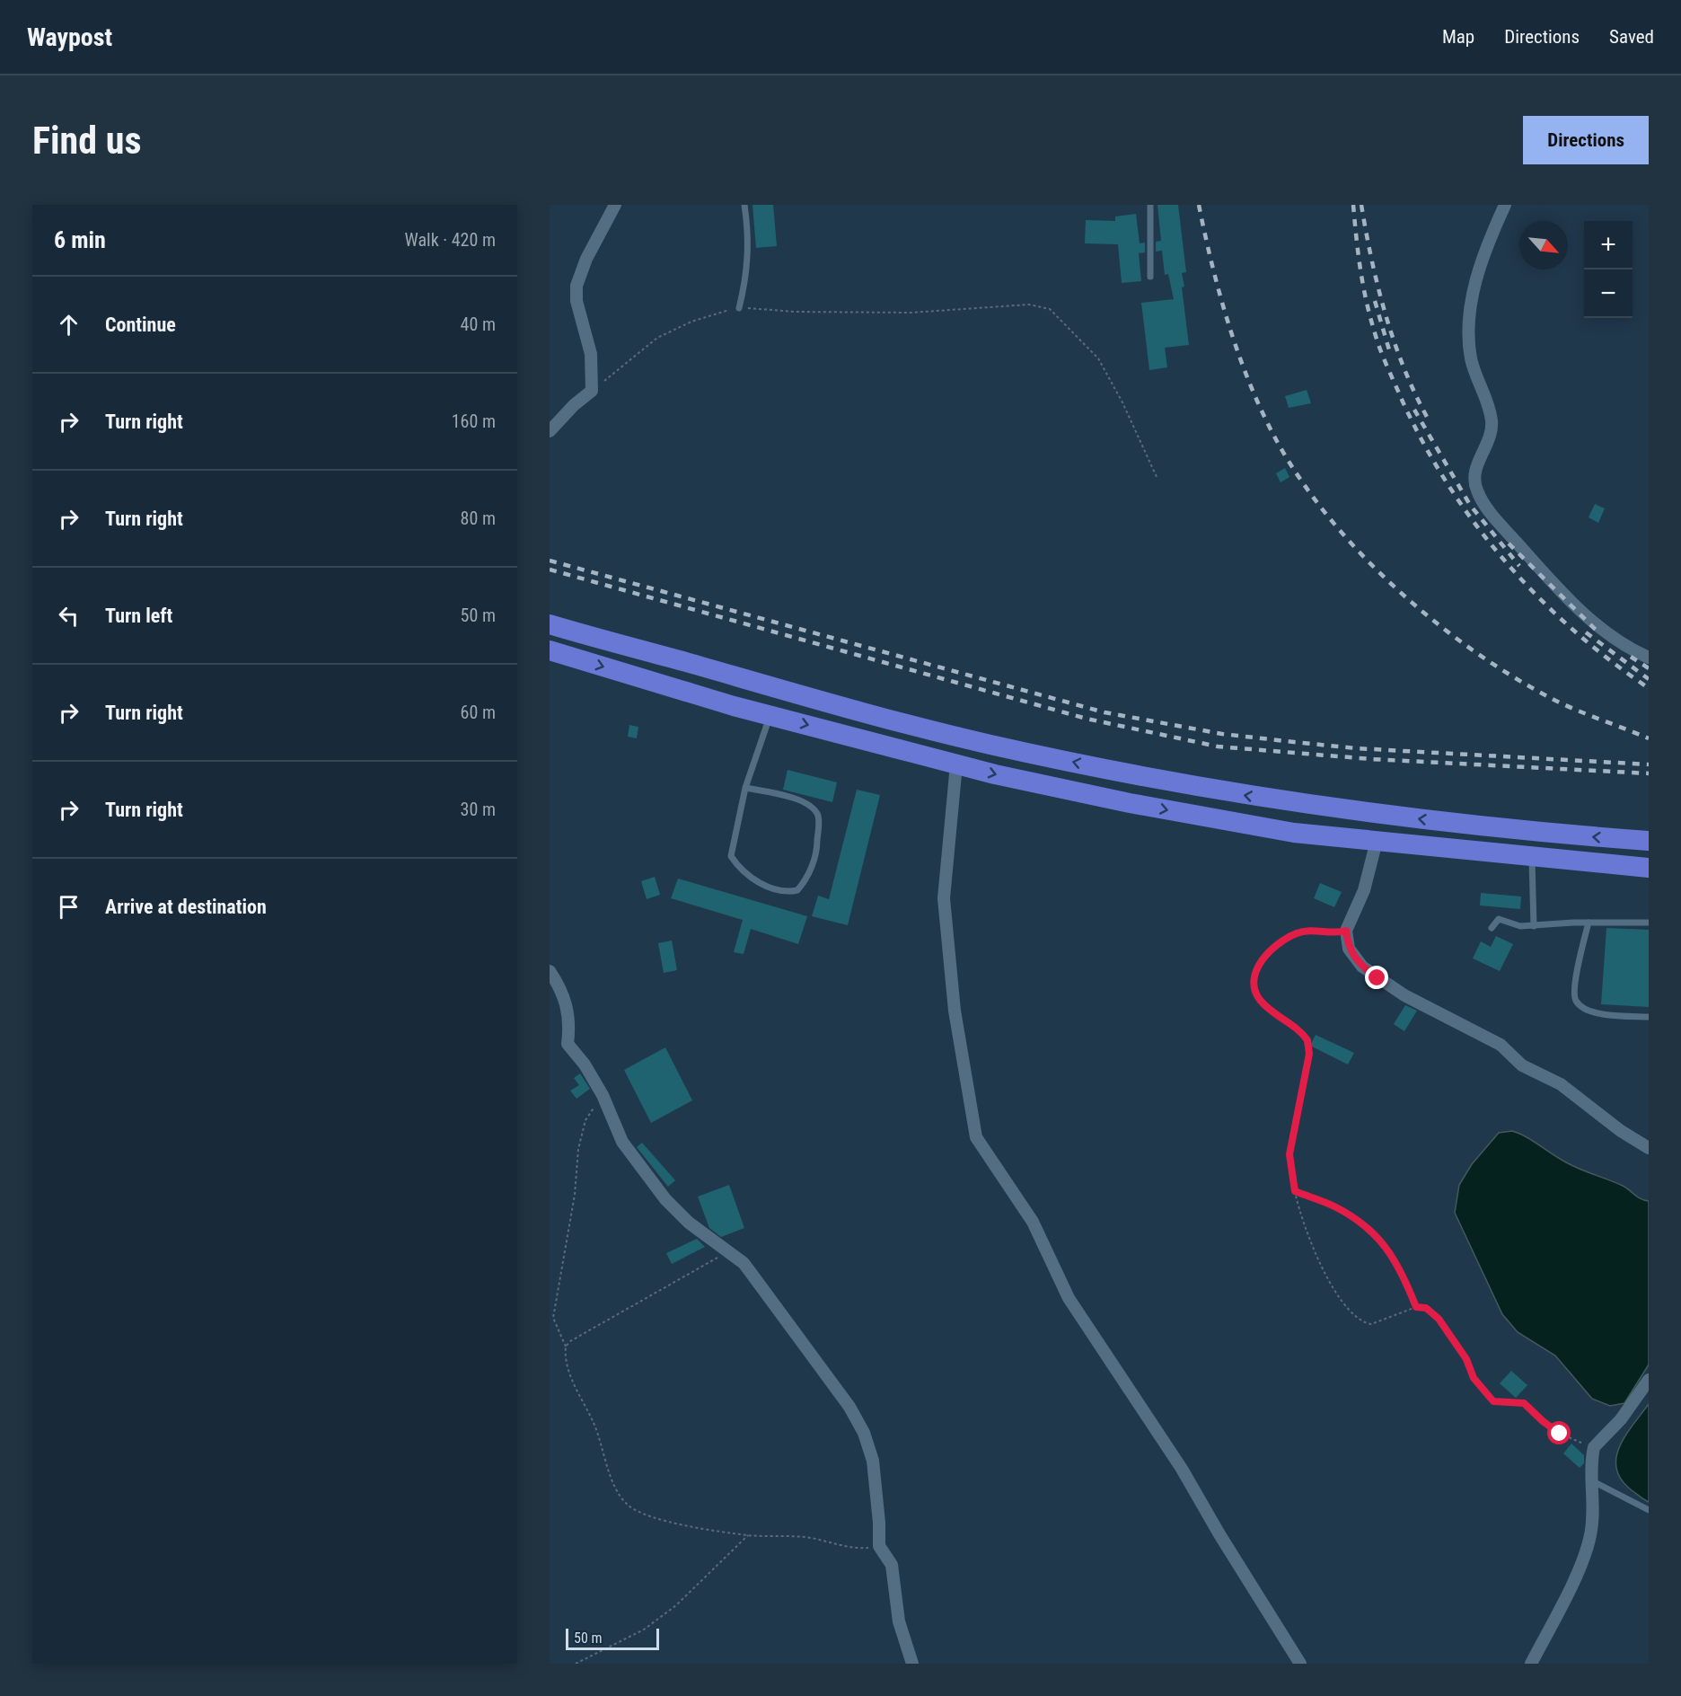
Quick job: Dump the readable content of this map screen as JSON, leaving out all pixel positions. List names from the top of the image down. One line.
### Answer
{"scale_bar":"50 m","north":"bottom right","page":{"header":"Waypost","nav":["Map","Directions","Saved"],"buttons":"Directions","title":"Find us","heading":["6 min","Walk · 420 m"],"map_buttons":["+","−"],"list":[["Continue","40 m"],["Turn right","160 m"],["Turn right","80 m"],["Turn left","50 m"],["Turn right","60 m"],["Turn right","30 m"],"Arrive at destination"],"scale":"50 m"}}
